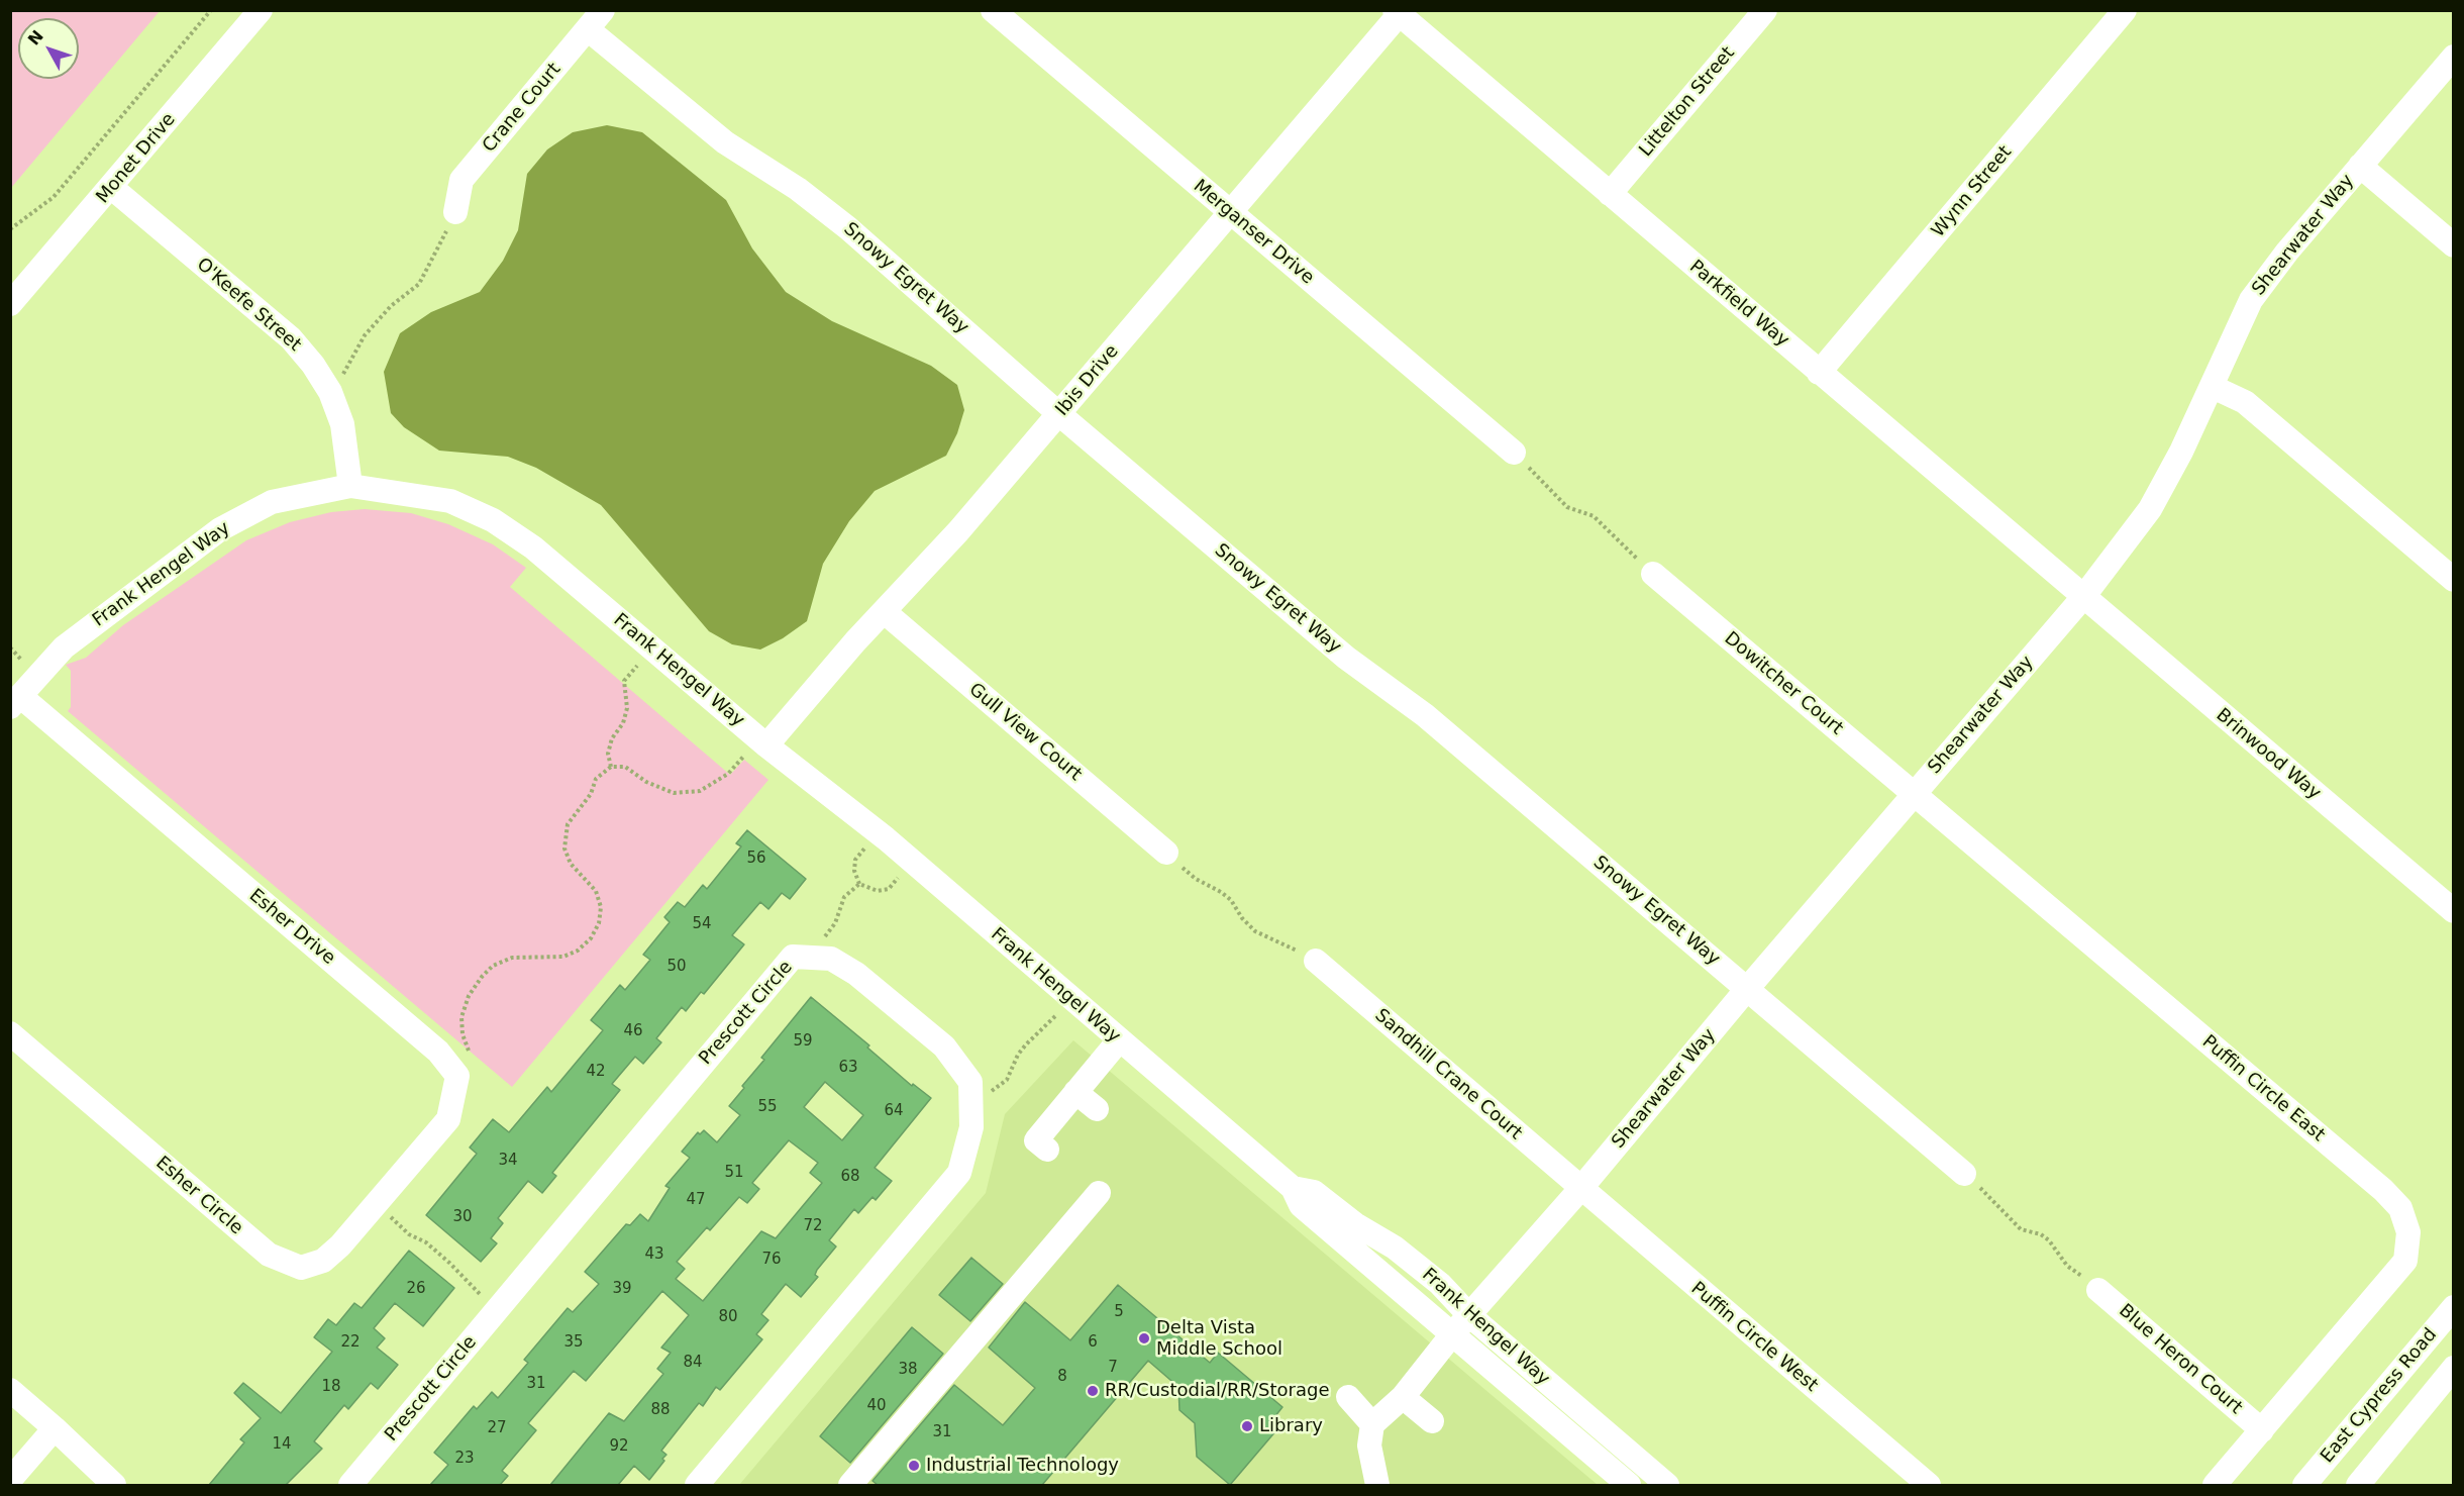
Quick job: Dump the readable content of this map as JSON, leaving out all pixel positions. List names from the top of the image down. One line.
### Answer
{"streets":{"street":["Littelton Street","Crane Court","Monet Drive","Wynn Street","Merganser Drive","Shearwater Way","Snowy Egret Way","Parkfield Way","O'Keefe Street","Ibis Drive","Frank Hengel Way","Dowitcher Court","Gull View Court","Brinwood Way","Esher Drive","Prescott Circle","Sandhill Crane Court","Puffin Circle East","Esher Circle","Puffin Circle West","Blue Heron Court","East Cypress Road"]},"crossings":[["Littelton Street","Parkfield Way"],["Crane Court","Snowy Egret Way"],["Monet Drive","O'Keefe Street"],["Wynn Street","Parkfield Way"],["Merganser Drive","Ibis Drive"],["Shearwater Way","Snowy Egret Way"],["Shearwater Way","Parkfield Way"],["Shearwater Way","Frank Hengel Way"],["Shearwater Way","Dowitcher Court"],["Shearwater Way","Brinwood Way"],["Shearwater Way","Sandhill Crane Court"],["Shearwater Way","Puffin Circle East"],["Shearwater Way","Puffin Circle West"],["Snowy Egret Way","Ibis Drive"],["Parkfield Way","Ibis Drive"],["Parkfield Way","Brinwood Way"],["O'Keefe Street","Frank Hengel Way"],["Ibis Drive","Frank Hengel Way"],["Ibis Drive","Gull View Court"],["Frank Hengel Way","Esher Drive"],["Dowitcher Court","Puffin Circle East"],["Sandhill Crane Court","Puffin Circle West"],["Puffin Circle East","Blue Heron Court"]],"places":["Delta Vista Middle School","RR/Custodial/RR/Storage","Library","Industrial Technology"],"house_numbers":["56","54","50","46","59","63","42","55","64","34","51","68","47","30","72","43","76","26","39","5","80","22","35","6","84","7","38","8","31","18","40","88","27","31","14","92","23"],"north":"top left"}
